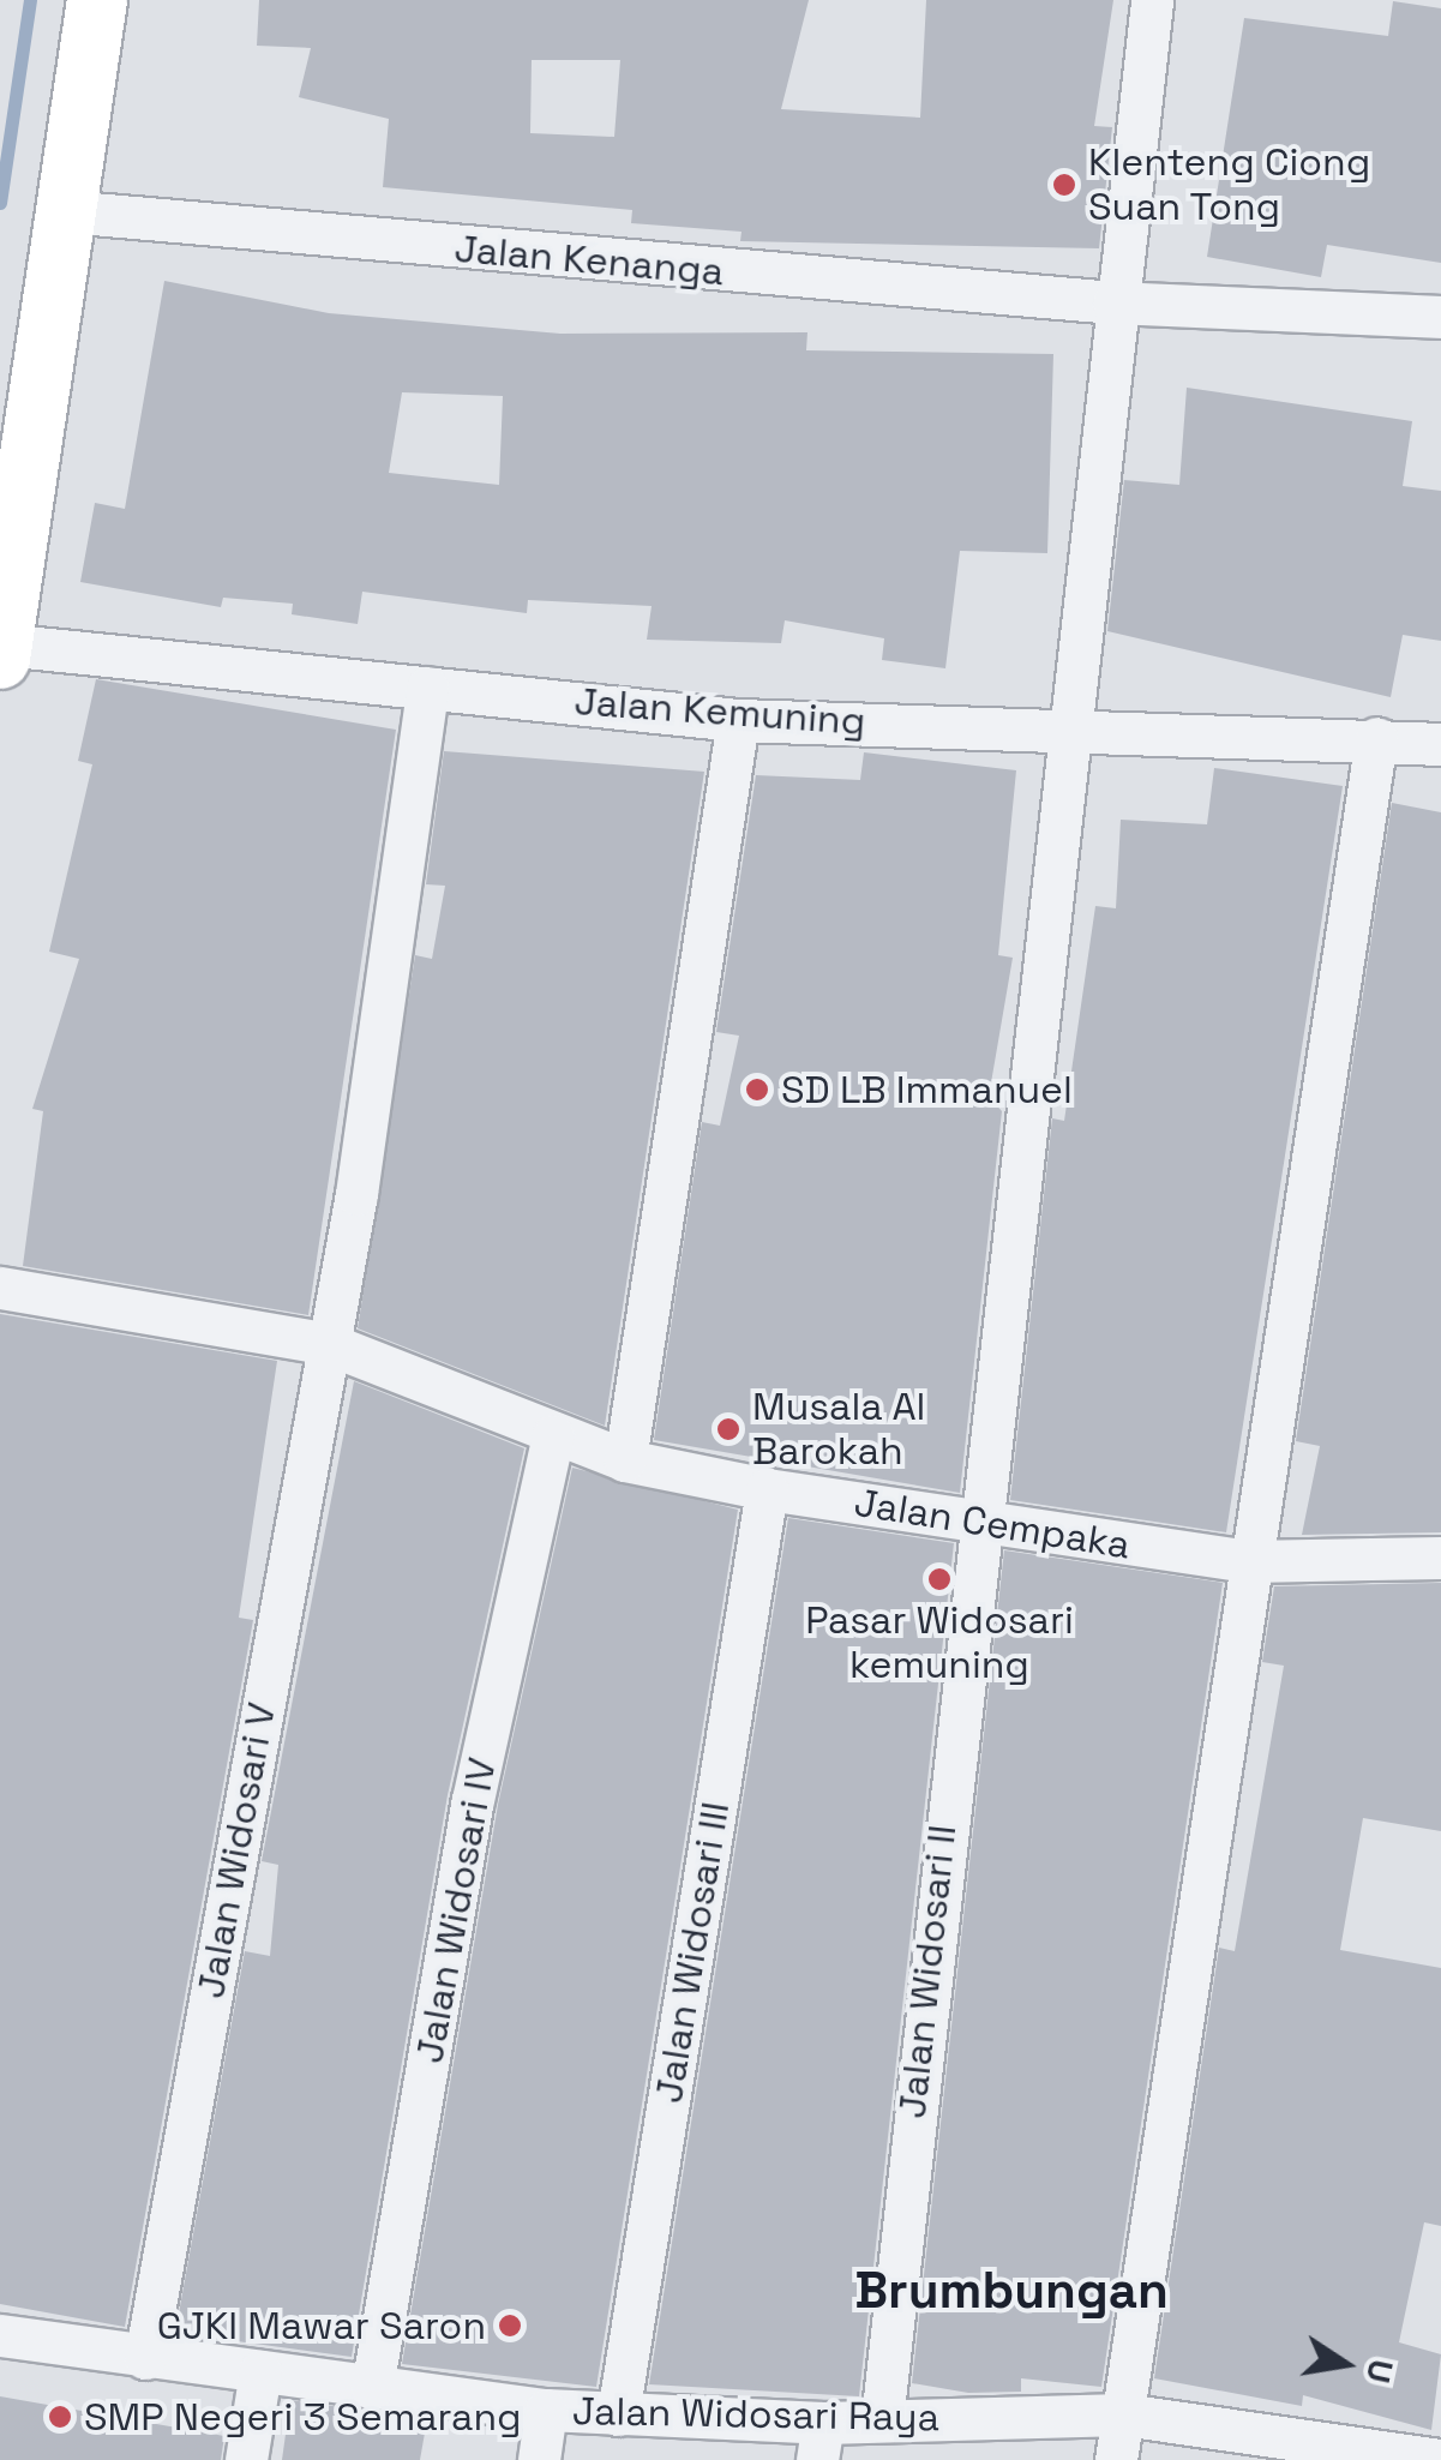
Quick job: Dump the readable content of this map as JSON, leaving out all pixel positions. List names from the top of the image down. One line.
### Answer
{"streets":{"street":["Jalan Kenanga","Jalan Kemuning","Jalan Cempaka","Jalan Widosari V","Jalan Widosari IV","Jalan Widosari III","Jalan Widosari II","Jalan Widosari Raya"]},"crossings":[["Jalan Kemuning","Jalan Widosari V"],["Jalan Kemuning","Jalan Widosari II"],["Jalan Cempaka","Jalan Widosari V"],["Jalan Cempaka","Jalan Widosari IV"],["Jalan Cempaka","Jalan Widosari III"],["Jalan Cempaka","Jalan Widosari II"],["Jalan Widosari V","Jalan Widosari Raya"],["Jalan Widosari IV","Jalan Widosari Raya"],["Jalan Widosari III","Jalan Widosari Raya"],["Jalan Widosari II","Jalan Widosari Raya"]],"districts":["Brumbungan"],"places":["Klenteng Ciong Suan Tong","SD LB Immanuel","Musala Al Barokah","Pasar Widosari kemuning","GJKI Mawar Saron","SMP Negeri 3 Semarang"],"north":"right"}
